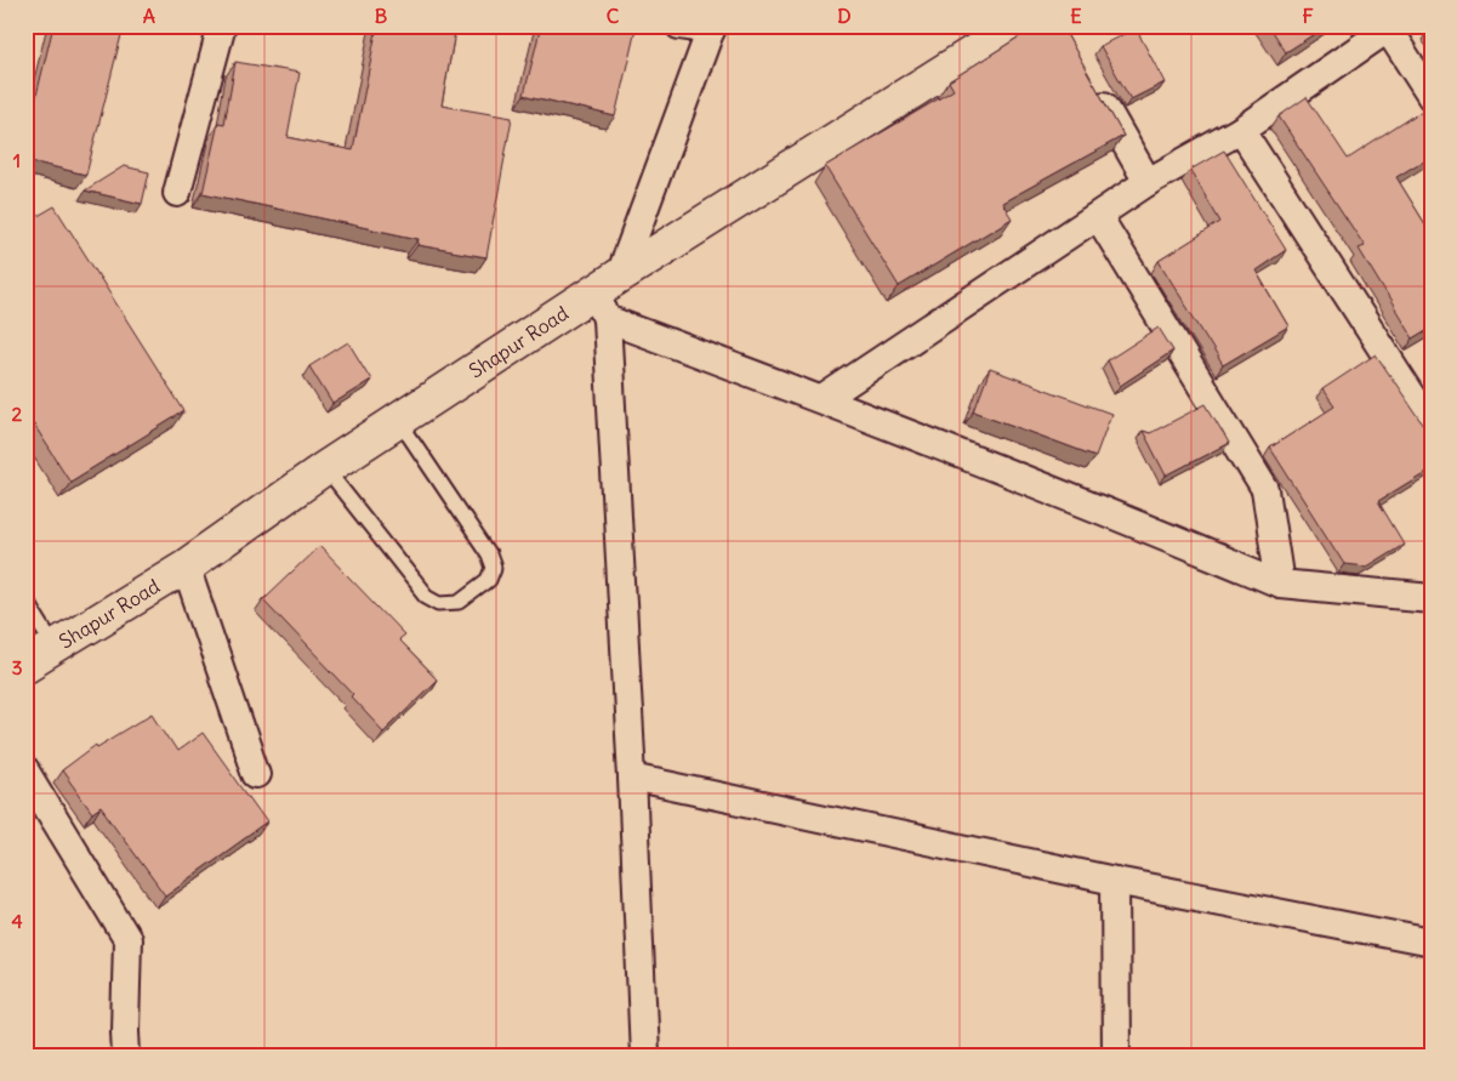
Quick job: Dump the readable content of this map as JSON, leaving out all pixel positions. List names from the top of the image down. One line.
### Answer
{"streets":{"street":["Shapur Road"]},"grid":{"columns":["A","B","C","D","E","F"],"rows":["1","2","3","4"]}}
